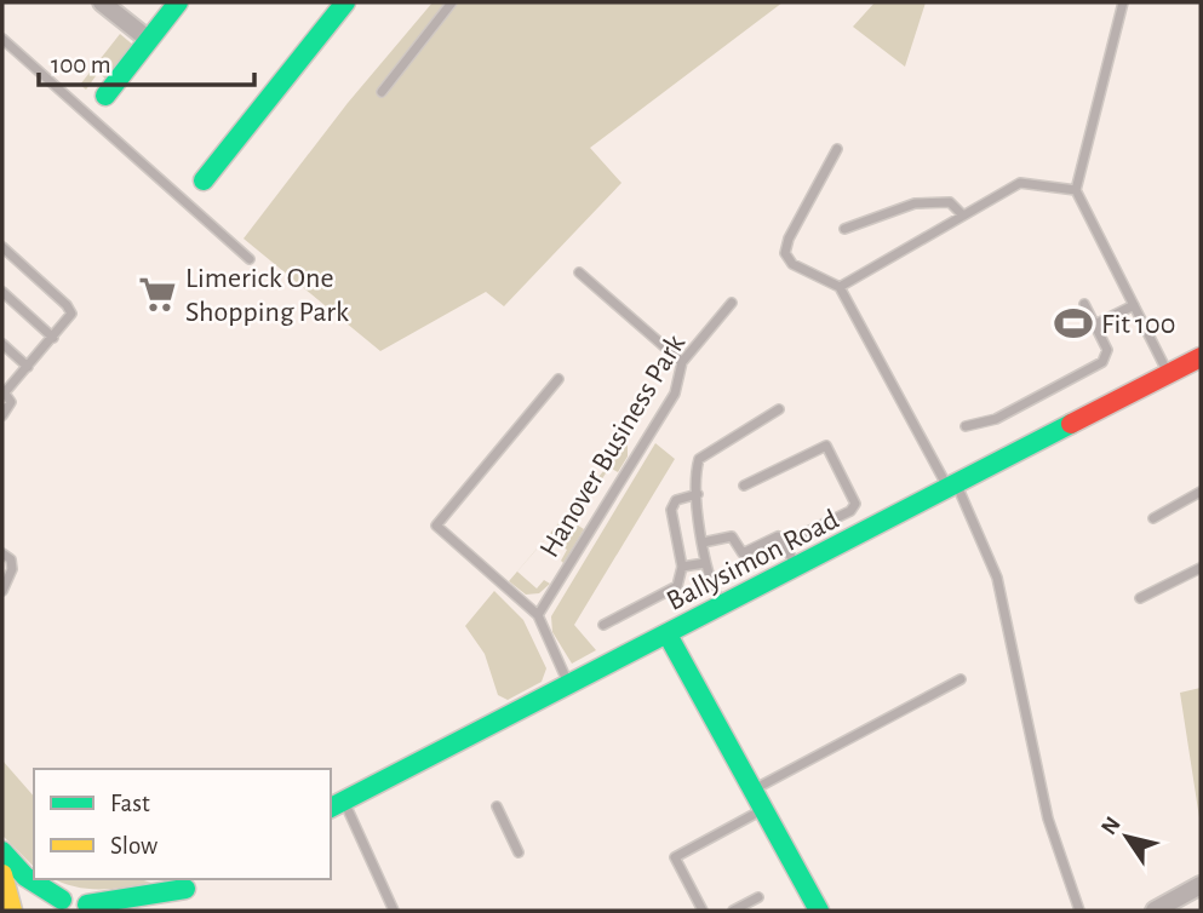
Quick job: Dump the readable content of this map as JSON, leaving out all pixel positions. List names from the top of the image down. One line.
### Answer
{"streets":{"main road":["Ballysimon Road"],"lane":["Hanover Business Park"]},"places":{"supermarket":["Limerick One Shopping Park"],"sports":["Fit 100"]},"legend":["Fast","Slow"],"scale_bar":"100 m","north":"top left"}
